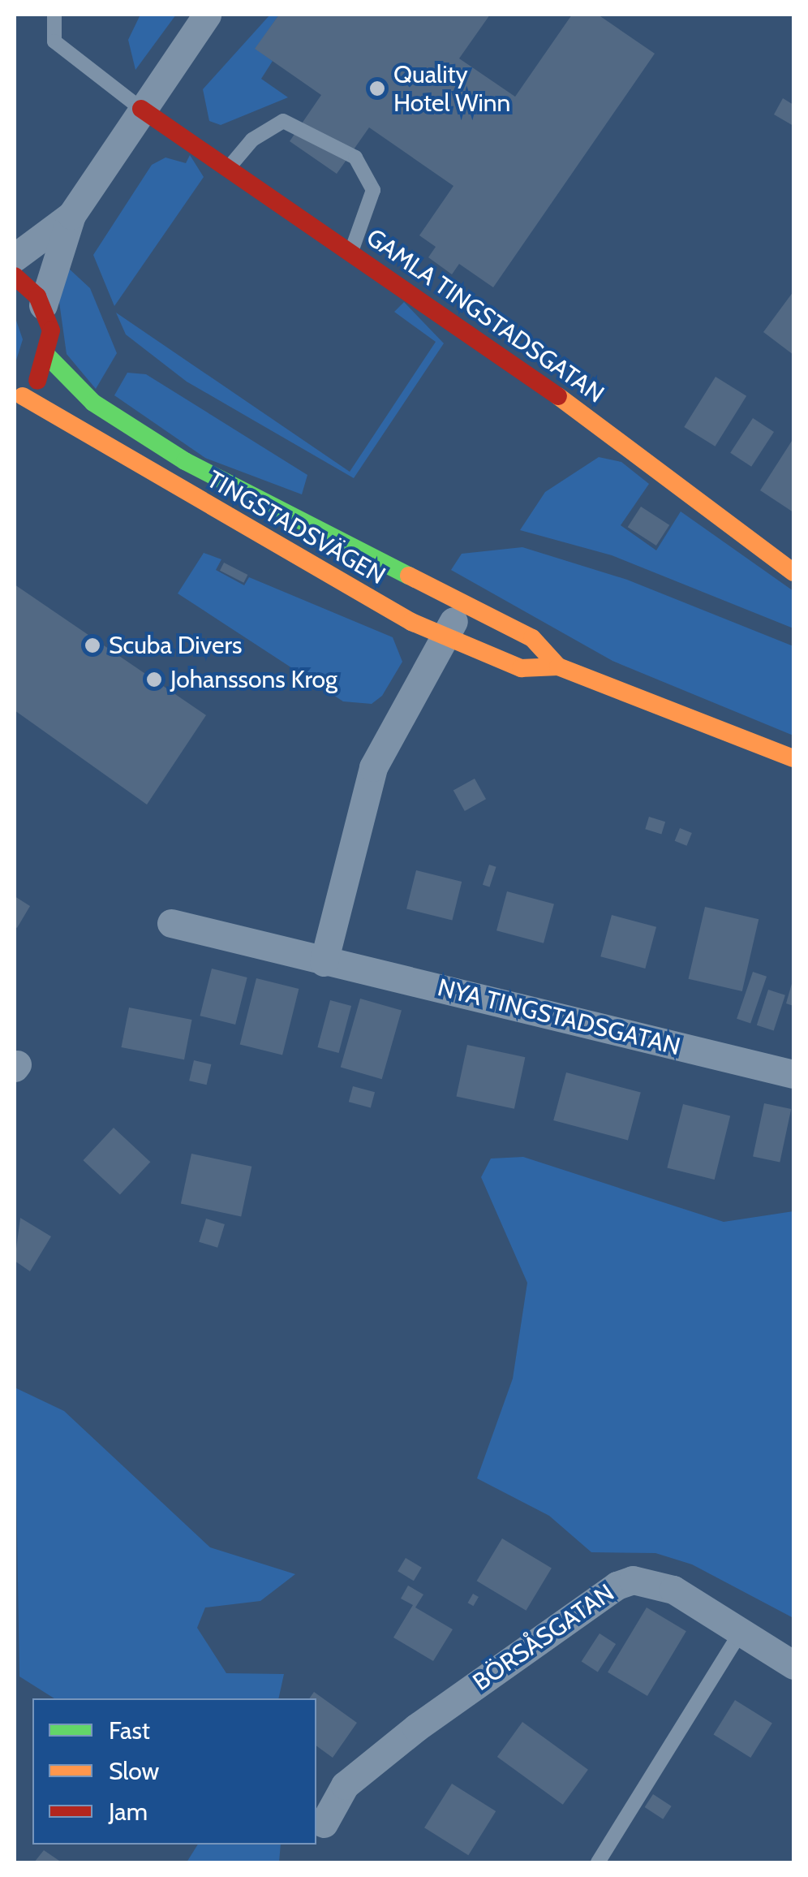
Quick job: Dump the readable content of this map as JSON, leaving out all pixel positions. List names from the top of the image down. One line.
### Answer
{"streets":{"street":["GAMLA TINGSTADSGATAN","TINGSTADSVÄGEN","NYA TINGSTADSGATAN","BÖRSÅSGATAN"]},"places":["Quality Hotel Winn","Scuba Divers","Johanssons Krog"],"legend":["Fast","Slow","Jam"]}
